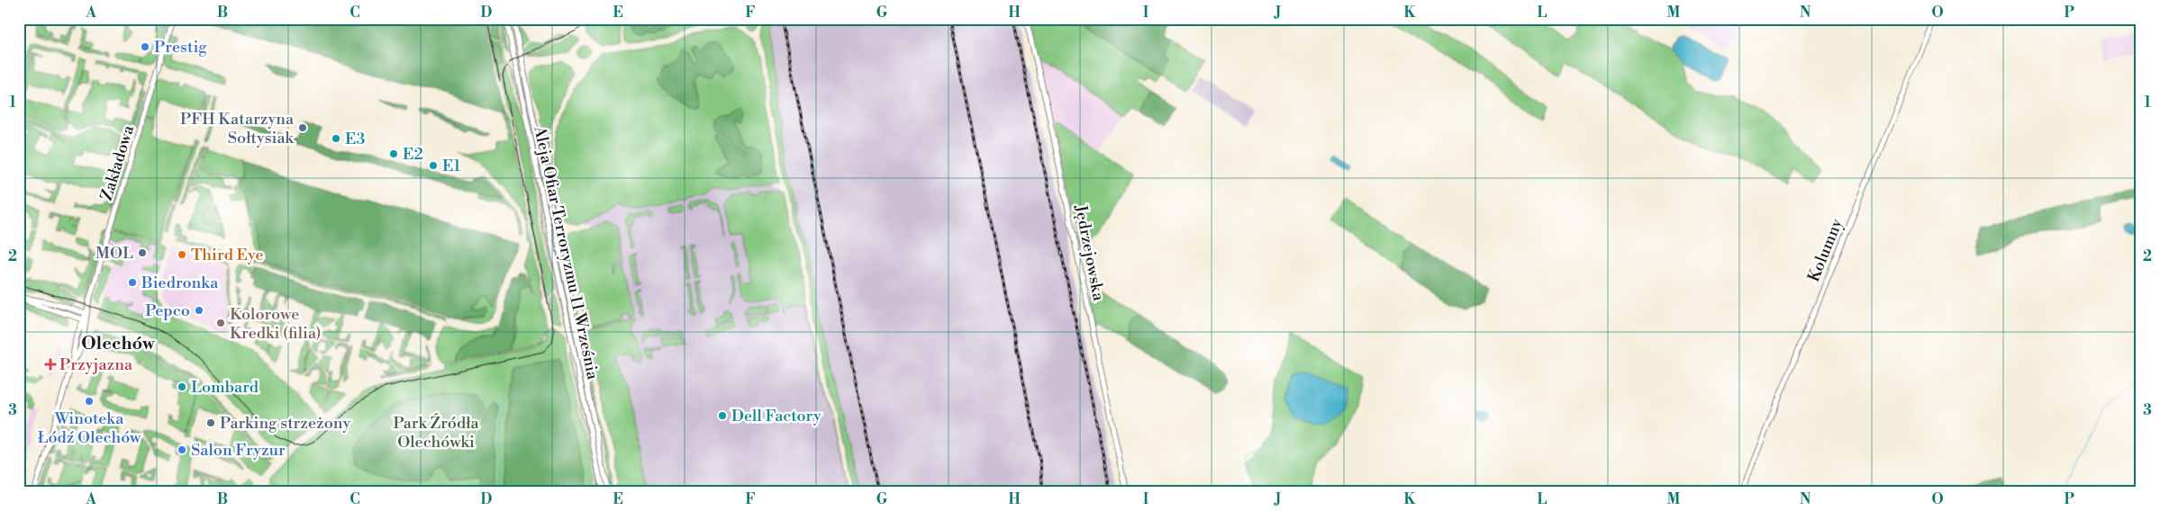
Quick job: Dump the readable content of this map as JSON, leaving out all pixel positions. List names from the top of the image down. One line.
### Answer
{"streets":{"street":["Zakładowa","Kolumny","Aleja Ofiar Terroryzmu 11 Września","Jędrzejowska"]},"districts":["Olechów"],"parks":["Park Źródła Olechówki"],"places":{"other":["Prestig","PFH Katarzyna Sołtysiak","E3","E2","E1","MOL","Third Eye","Biedronka","Pepco","Kolorowe Kredki (filia)","Lombard","Winoteka Łódź Olechów","Dell Factory","Parking strzeżony","Salon Fryzur"],"health":["Przyjazna"]},"grid":{"columns":["A","B","C","D","E","F","G","H","I","J","K","L","M","N","O","P"],"rows":["1","2","3"]}}
